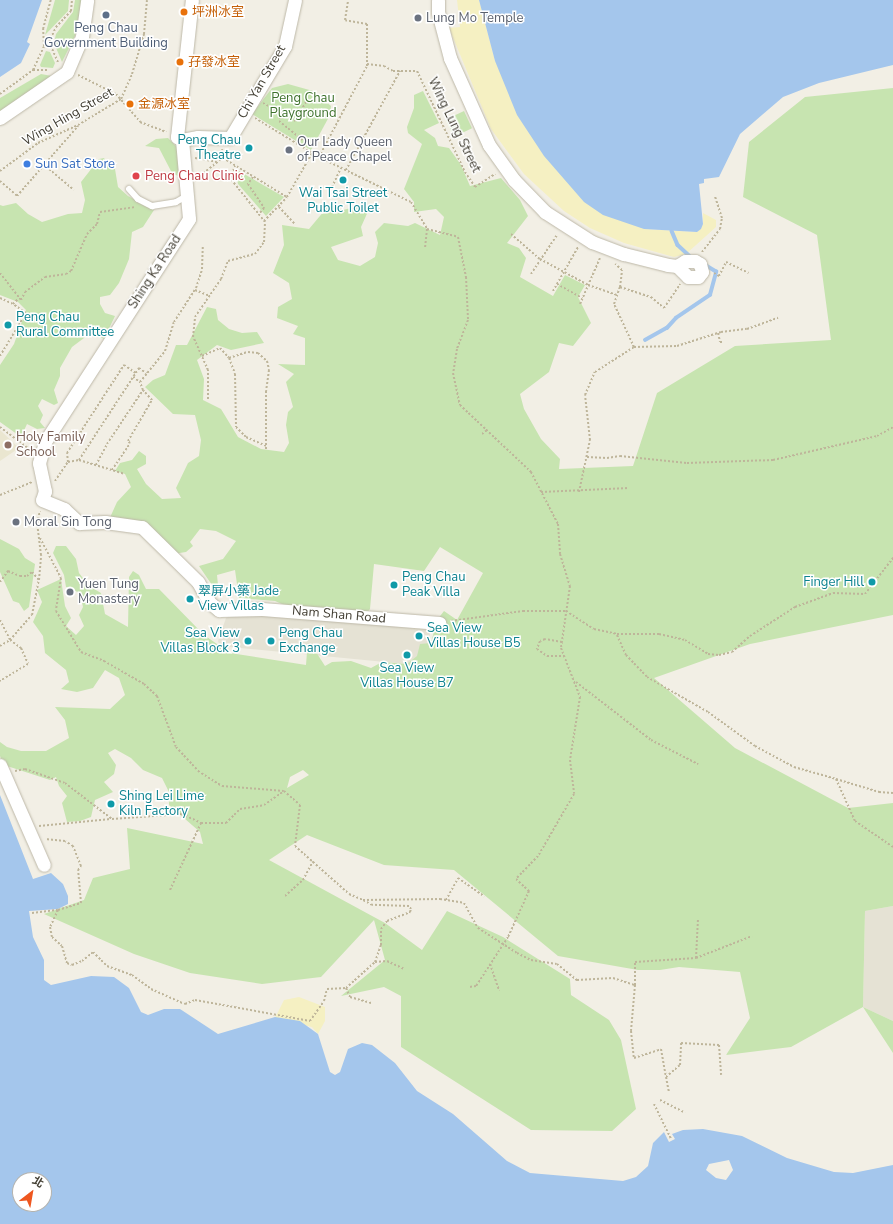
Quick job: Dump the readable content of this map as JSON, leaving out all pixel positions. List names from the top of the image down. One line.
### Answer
{"streets":{"street":["Chi Yan Street","Shing Ka Road","Nam Shan Road"],"path":["Wing Hing Street","Wing Lung Street"]},"crossings":[["Shing Ka Road","Nam Shan Road"]],"parks":["Peng Chau Playground"],"places":["坪洲冰室","Peng Chau Government Building","Lung Mo Temple","孖發冰室","金源冰室","Peng Chau Theatre","Our Lady Queen of Peace Chapel","Sun Sat Store","Peng Chau Clinic","Wai Tsai Street Public Toilet","Peng Chau Rural Committee","Holy Family School","Moral Sin Tong","Finger Hill","Peng Chau Peak Villa","Yuen Tung Monastery","翠屏小築 Jade View Villas","Sea View Villas House B5","Sea View Villas Block 3","Peng Chau Exchange","Sea View Villas House B7","Shing Lei Lime Kiln Factory"],"north":"top right"}
